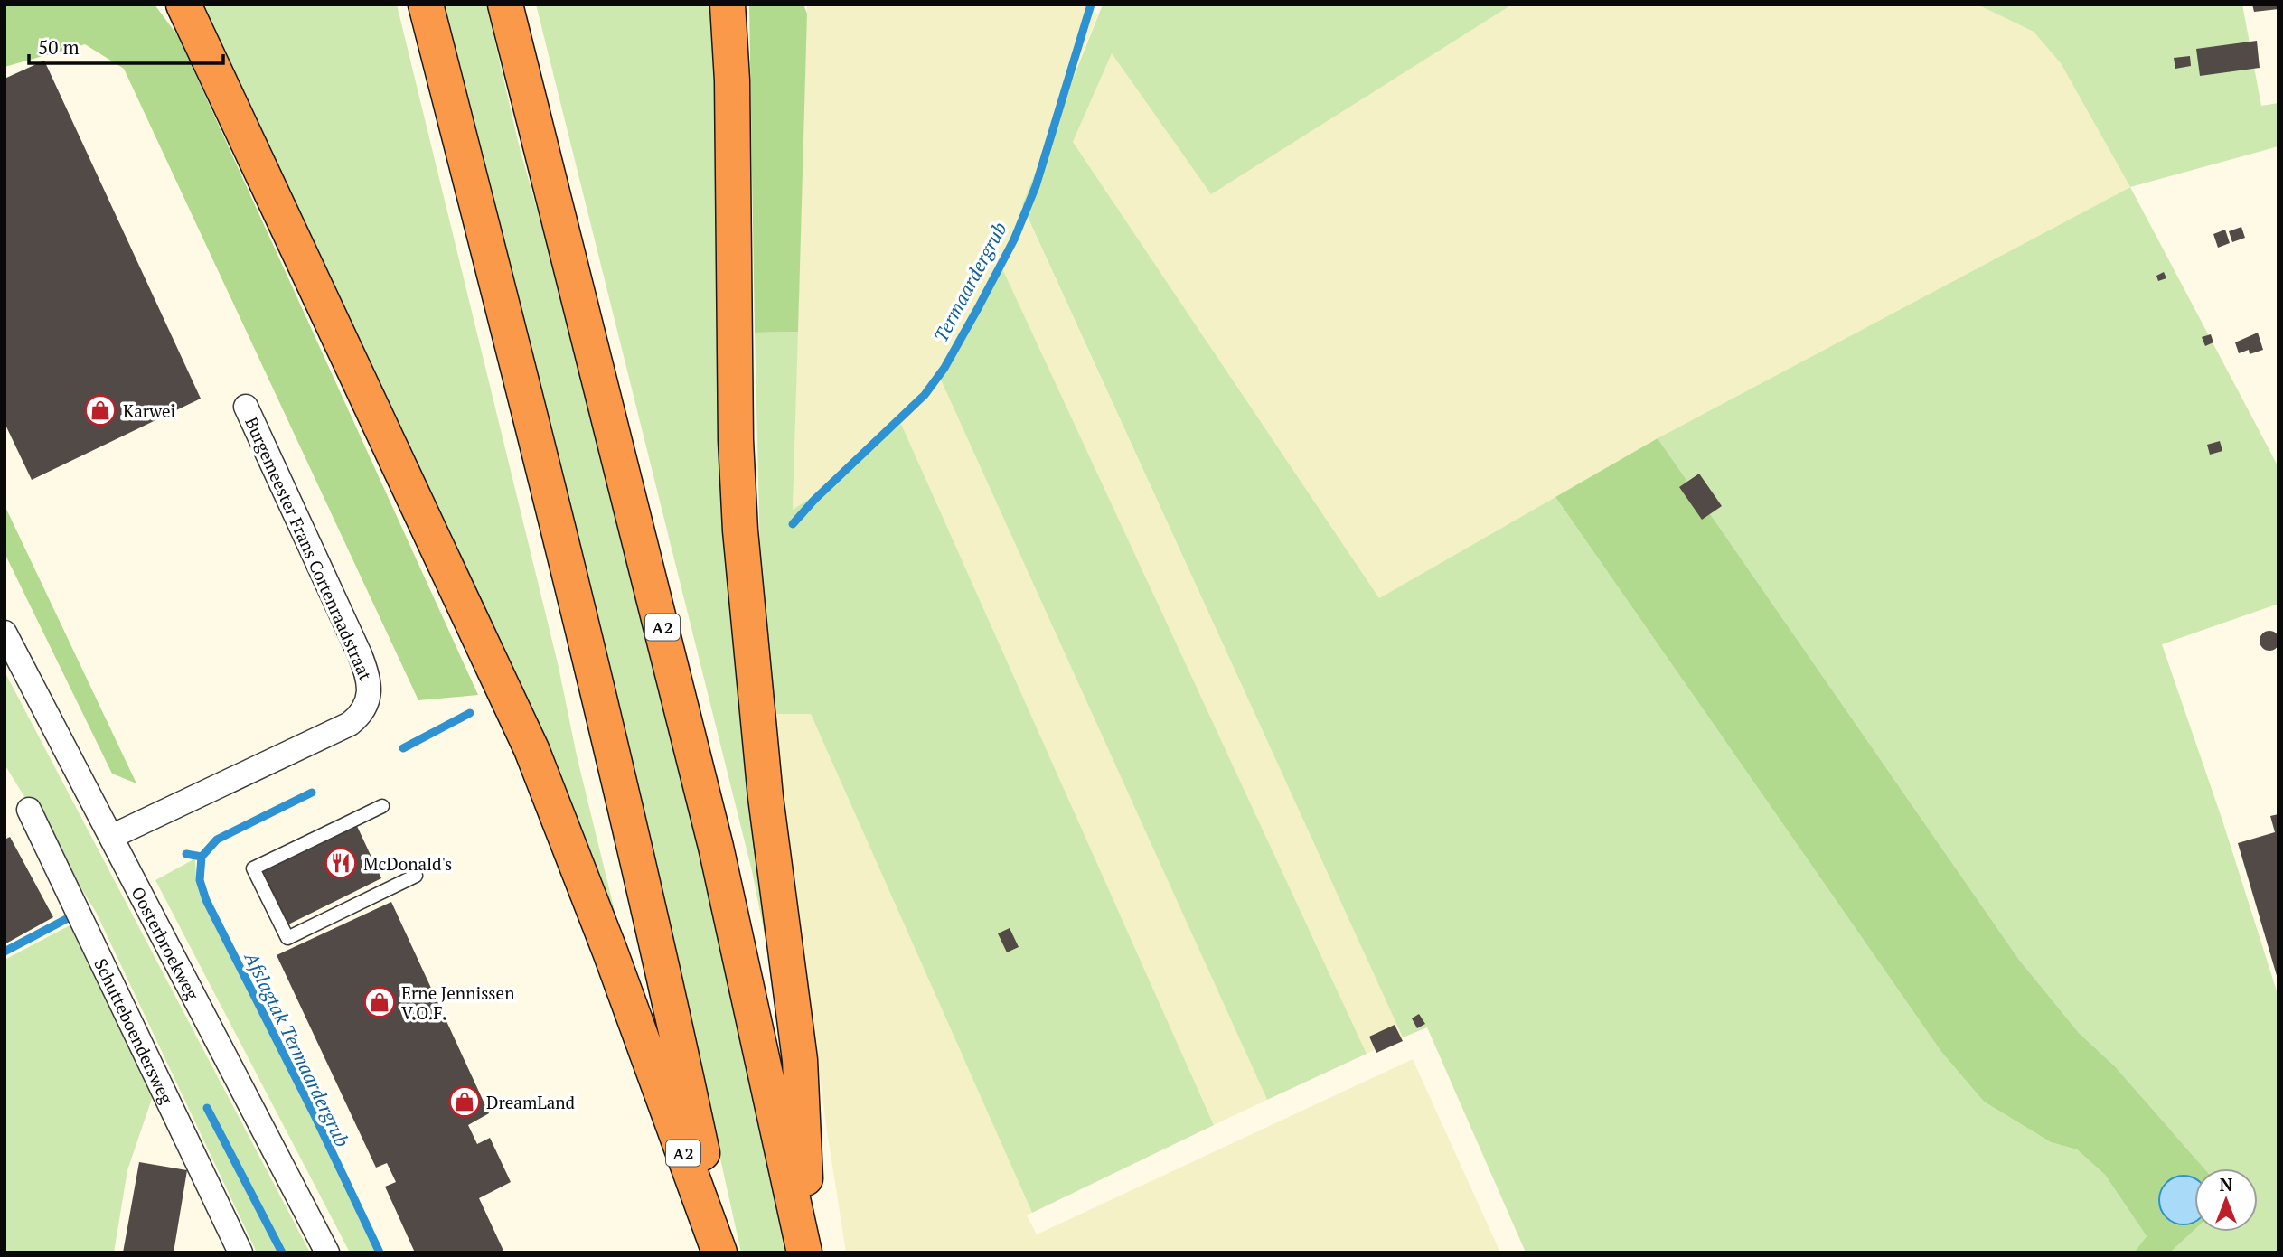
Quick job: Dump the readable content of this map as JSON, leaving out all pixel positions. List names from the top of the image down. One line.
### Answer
{"streets":{"highway":["A2"],"street":["Burgemeester Frans Cortenraadstraat","Oosterbroekweg","Schutteboendersweg"]},"crossings":[["Burgemeester Frans Cortenraadstraat","Oosterbroekweg"]],"water":["Termaardergrub","Afslagtak Termaardergrub"],"places":{"shop":["Karwei","Erne Jennissen V.O.F.","DreamLand"],"restaurant":["McDonald's"]},"scale_bar":"50 m","north":"top"}
